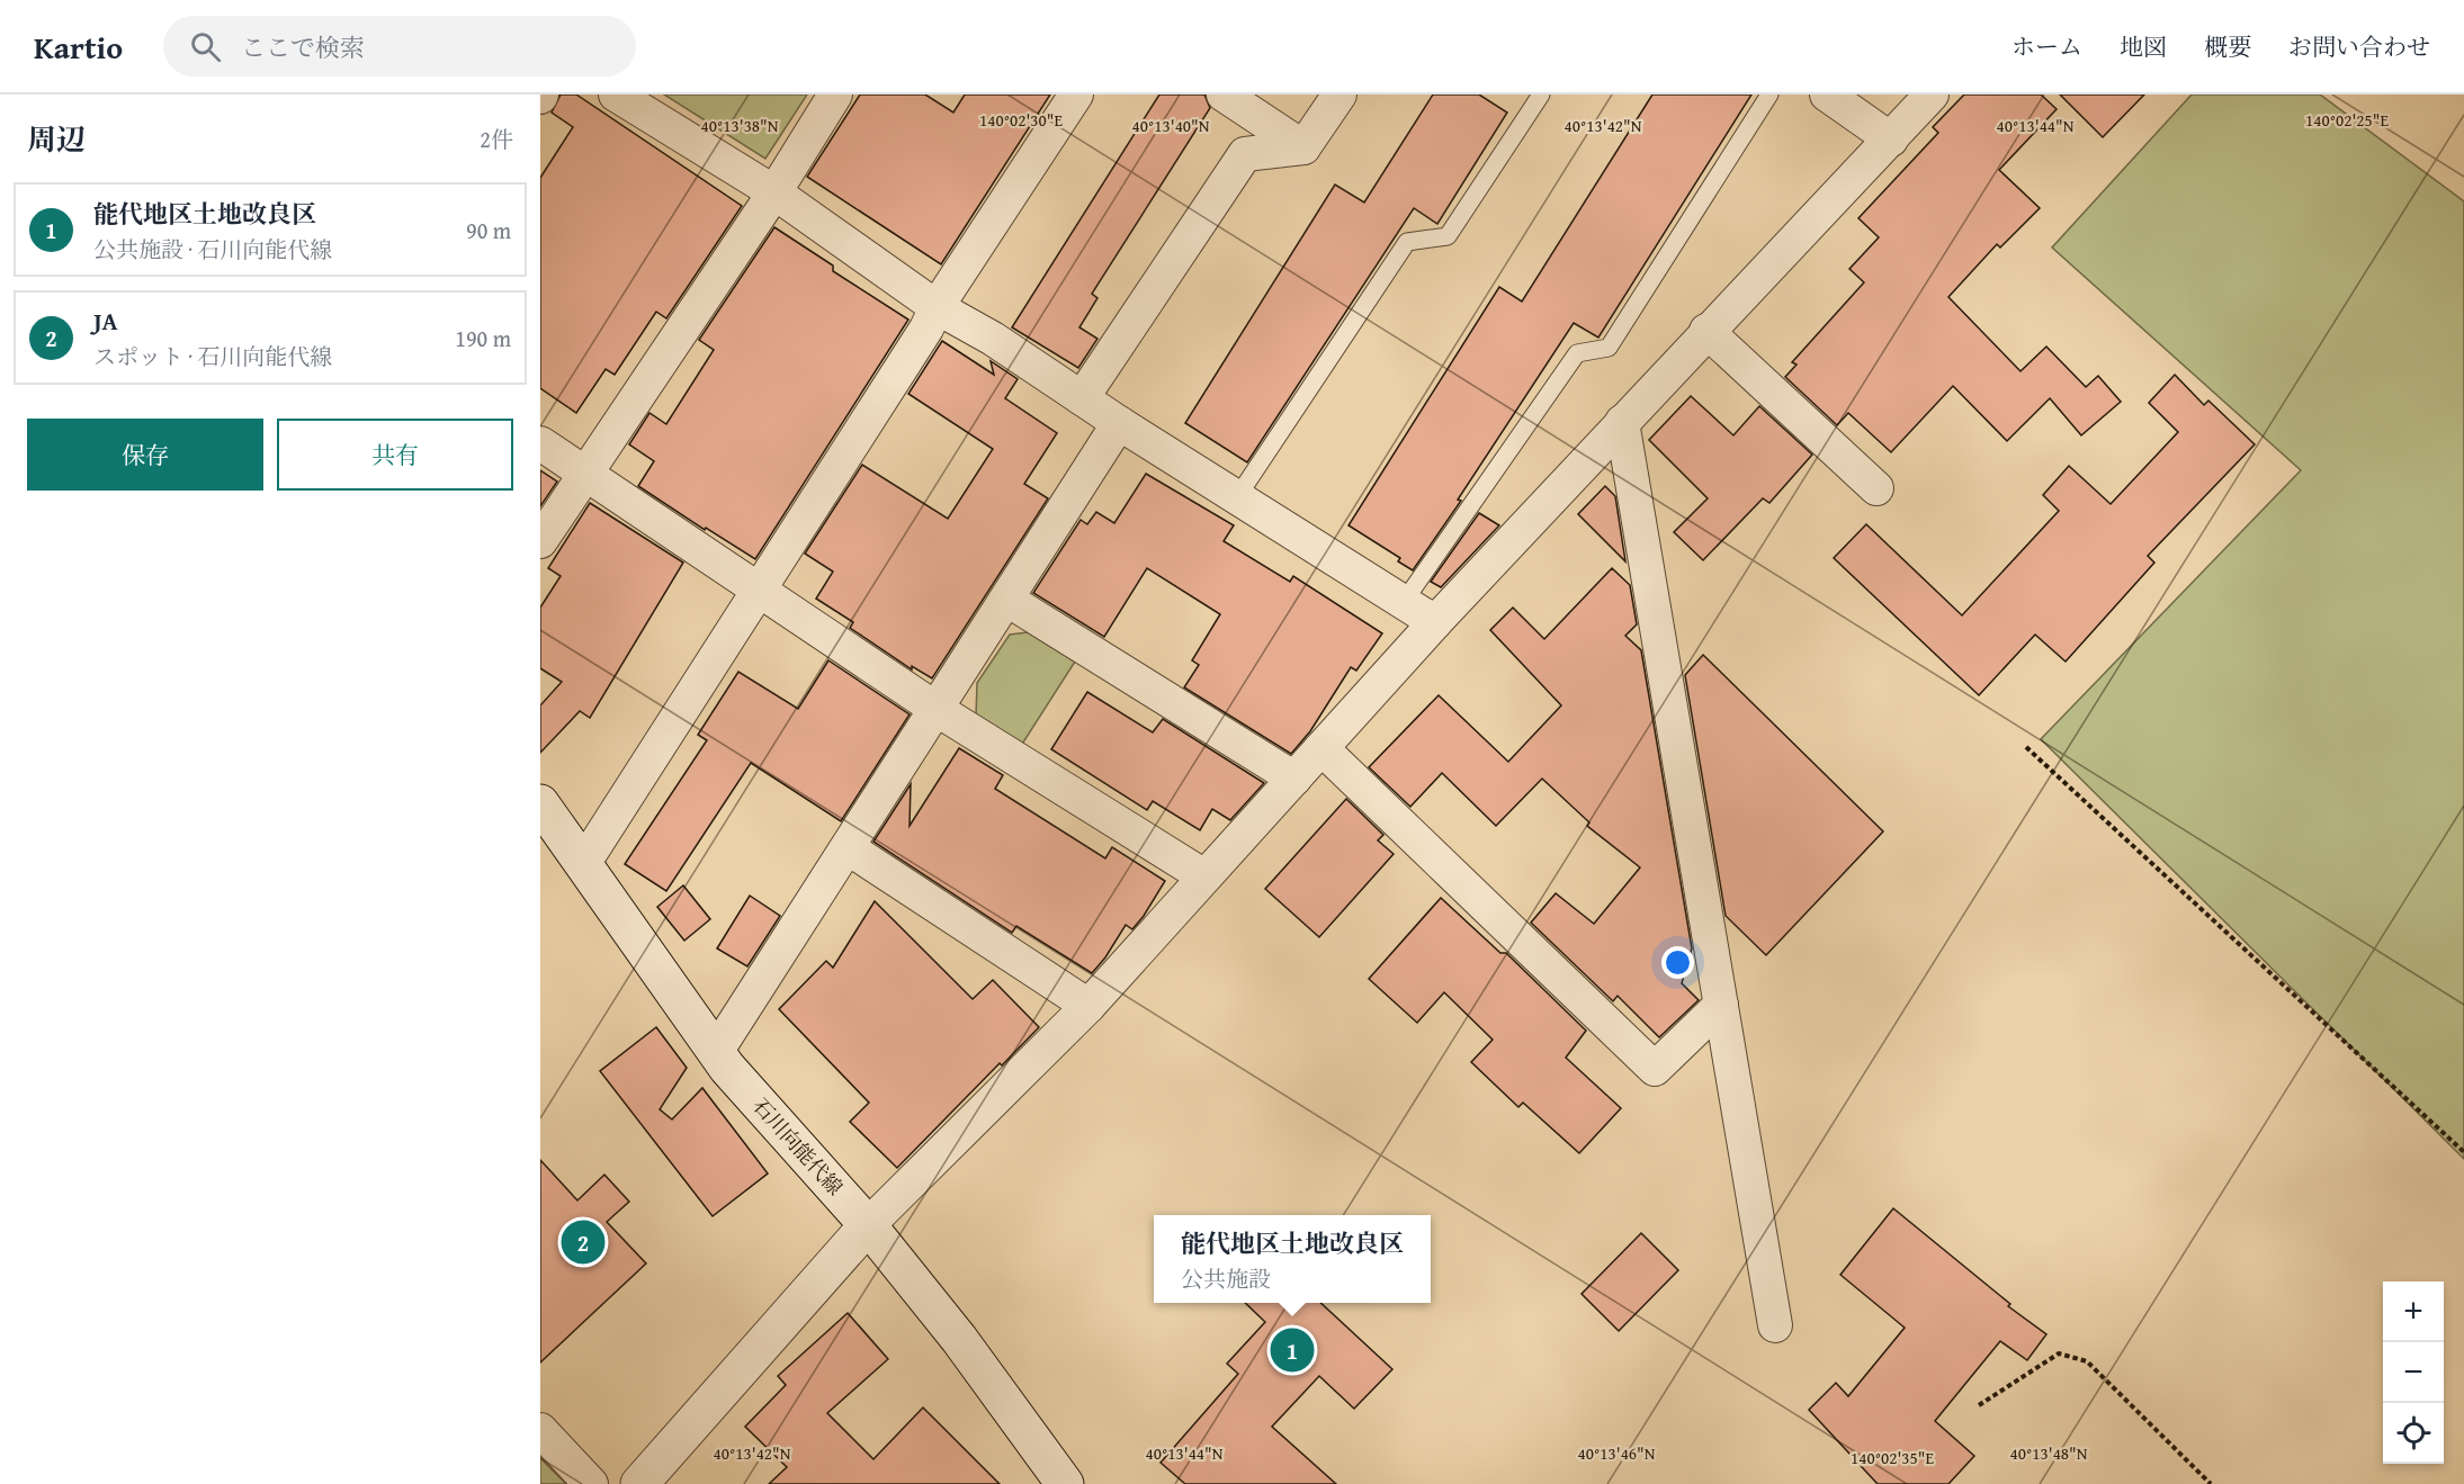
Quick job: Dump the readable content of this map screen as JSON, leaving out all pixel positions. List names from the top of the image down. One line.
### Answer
{"streets":{"main road":["石川向能代線"]},"page":{"header":"Kartio","search":"ここで検索","nav":["ホーム","地図","概要","お問い合わせ"],"heading":["周辺","2件"],"list":[{"mark":"1","name":"能代地区土地改良区","note":"公共施設 · 石川向能代線","value":"90 m"},{"mark":"2","name":"JA","note":"スポット · 石川向能代線","value":"190 m"}],"buttons":["保存","共有"],"popup":["能代地区土地改良区","公共施設"],"pins":["2","1"],"map_buttons":["+","−"]},"coordinates":["140°02'25\"E","140°02'30\"E","40°13'38\"N","40°13'40\"N","40°13'42\"N","40°13'44\"N","40°13'46\"N","40°13'48\"N","140°02'35\"E"]}
